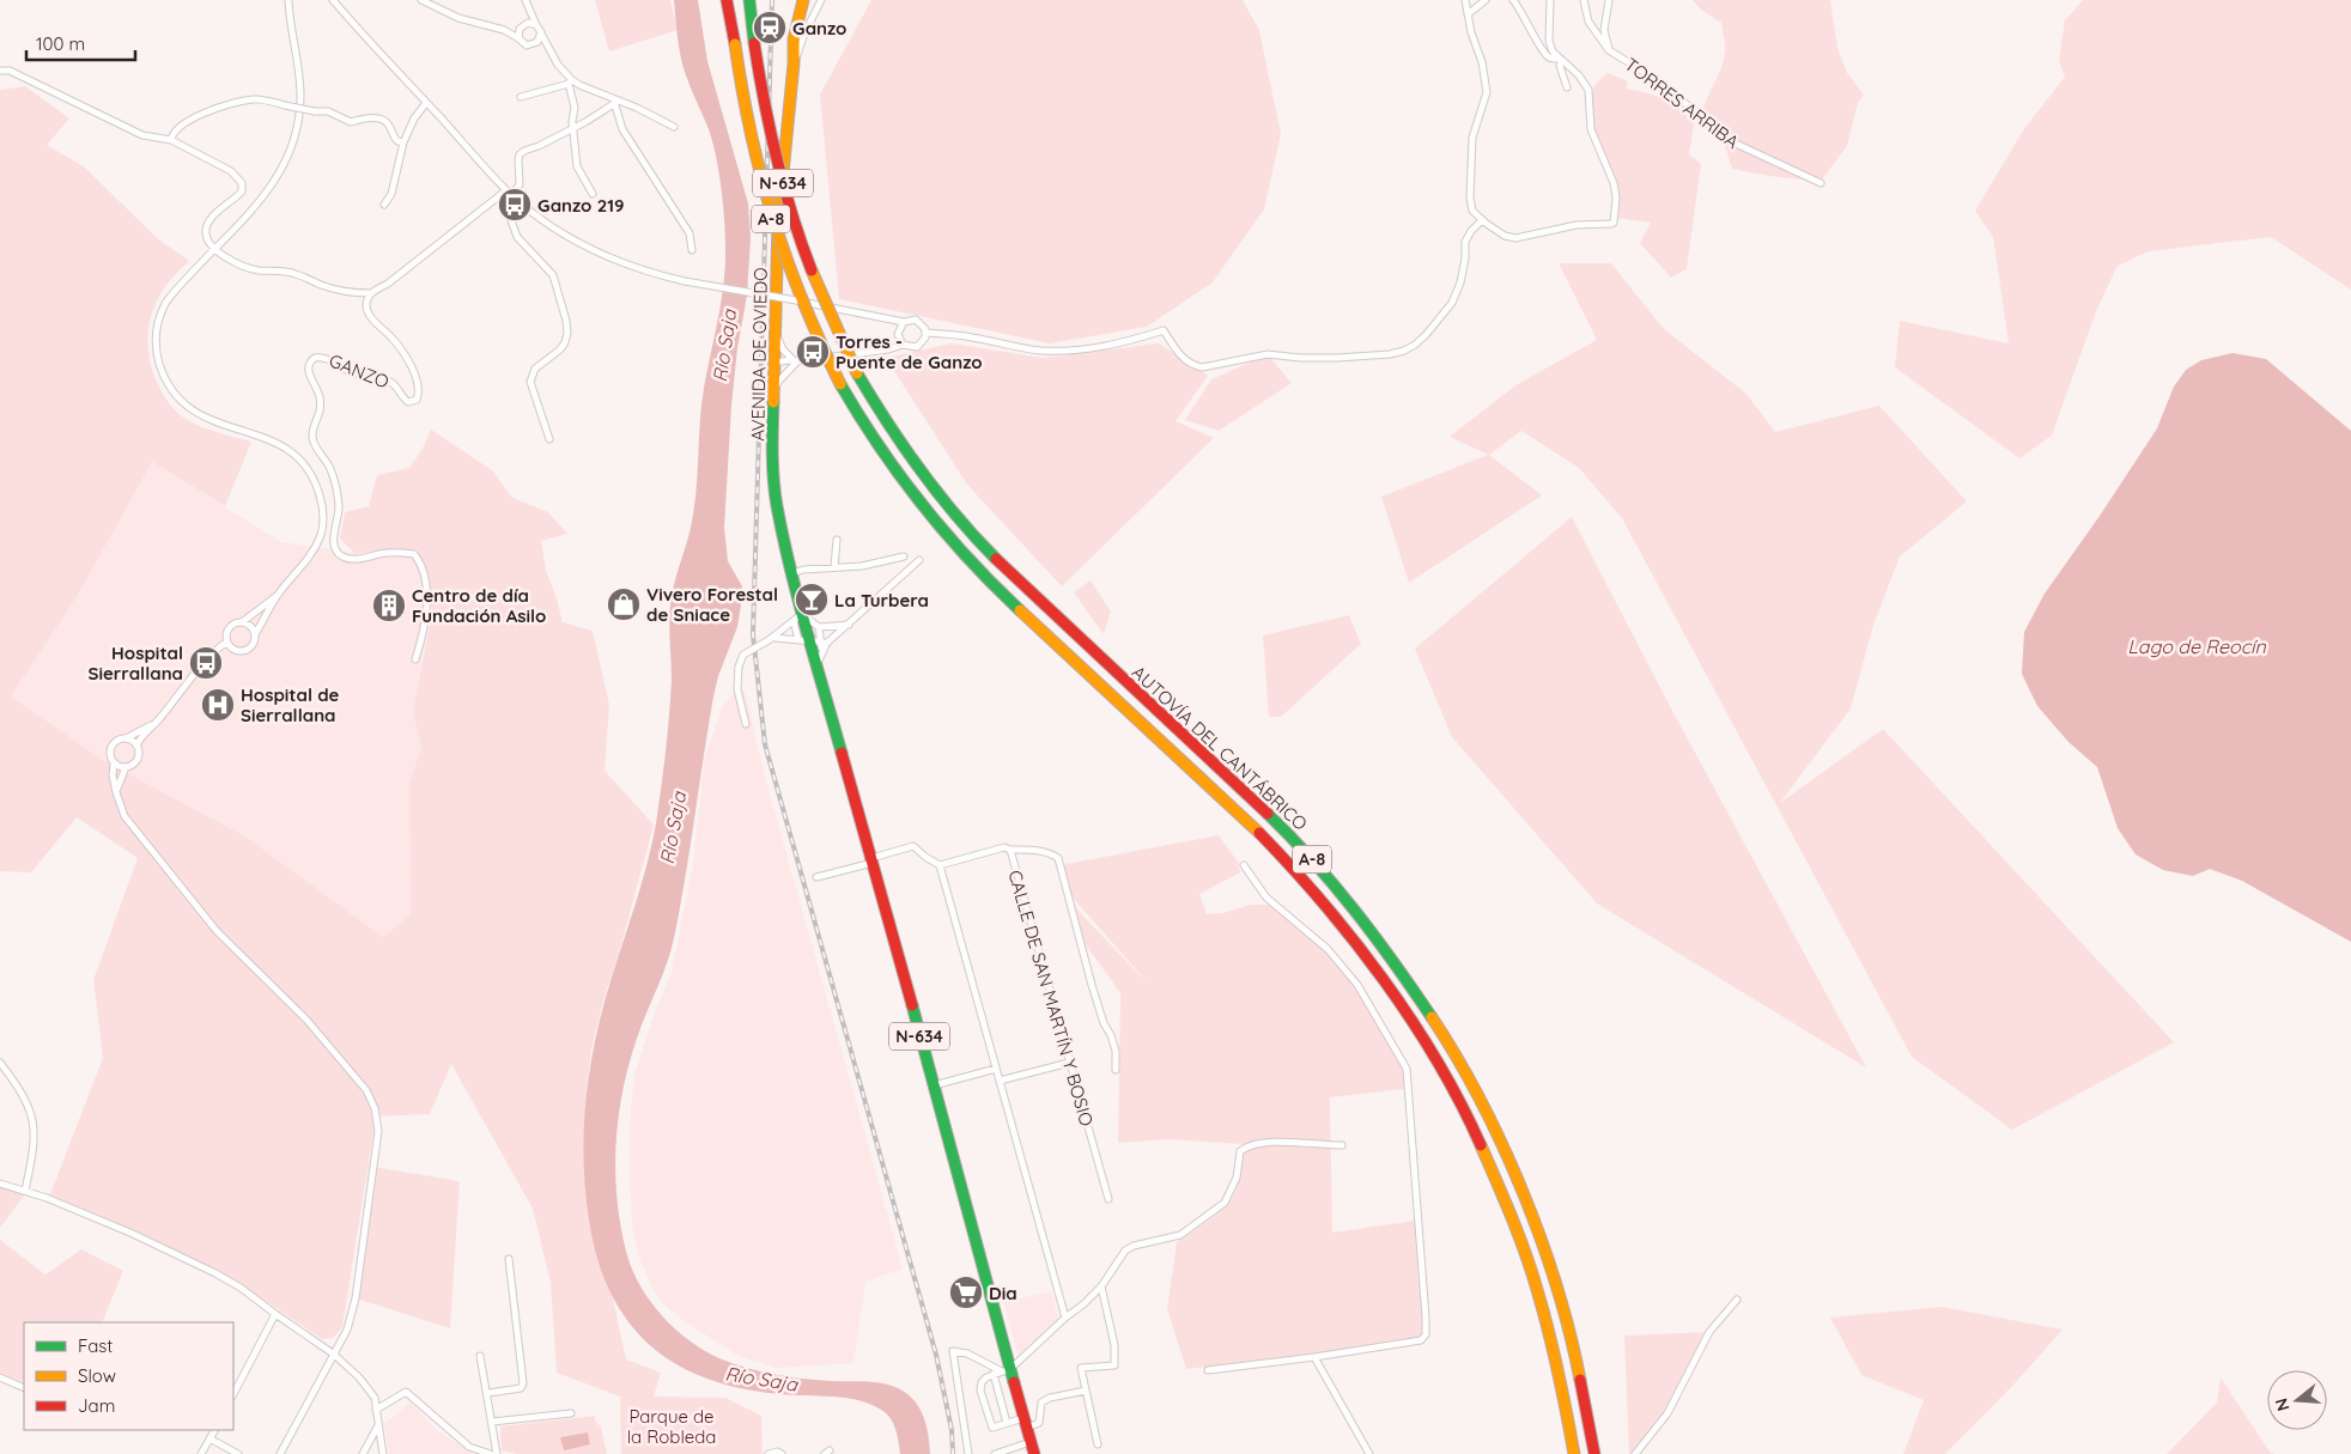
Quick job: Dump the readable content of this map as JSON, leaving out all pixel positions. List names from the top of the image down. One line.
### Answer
{"streets":{"highway":["N-634","A-8","AVENIDA DE OVIEDO","AUTOVÍA DEL CANTÁBRICO"],"street":["TORRES ARRIBA","GANZO","CALLE DE SAN MARTÍN Y BOSIO"]},"crossings":[["N-634","AVENIDA DE OVIEDO"]],"water":["Río Saja","Lago de Reocín"],"parks":["Parque de la Robleda"],"places":{"station":["Ganzo"],"bus stop":["Ganzo 219","Torres - Puente de Ganzo","Hospital Sierrallana"],"bar":["La Turbera"],"shop":["Vivero Forestal de Sniace"],"building":["Centro de día Fundación Asilo"],"hospital":["Hospital de Sierrallana"],"supermarket":["Dia"]},"legend":["Fast","Slow","Jam"],"scale_bar":"100 m","north":"left"}
